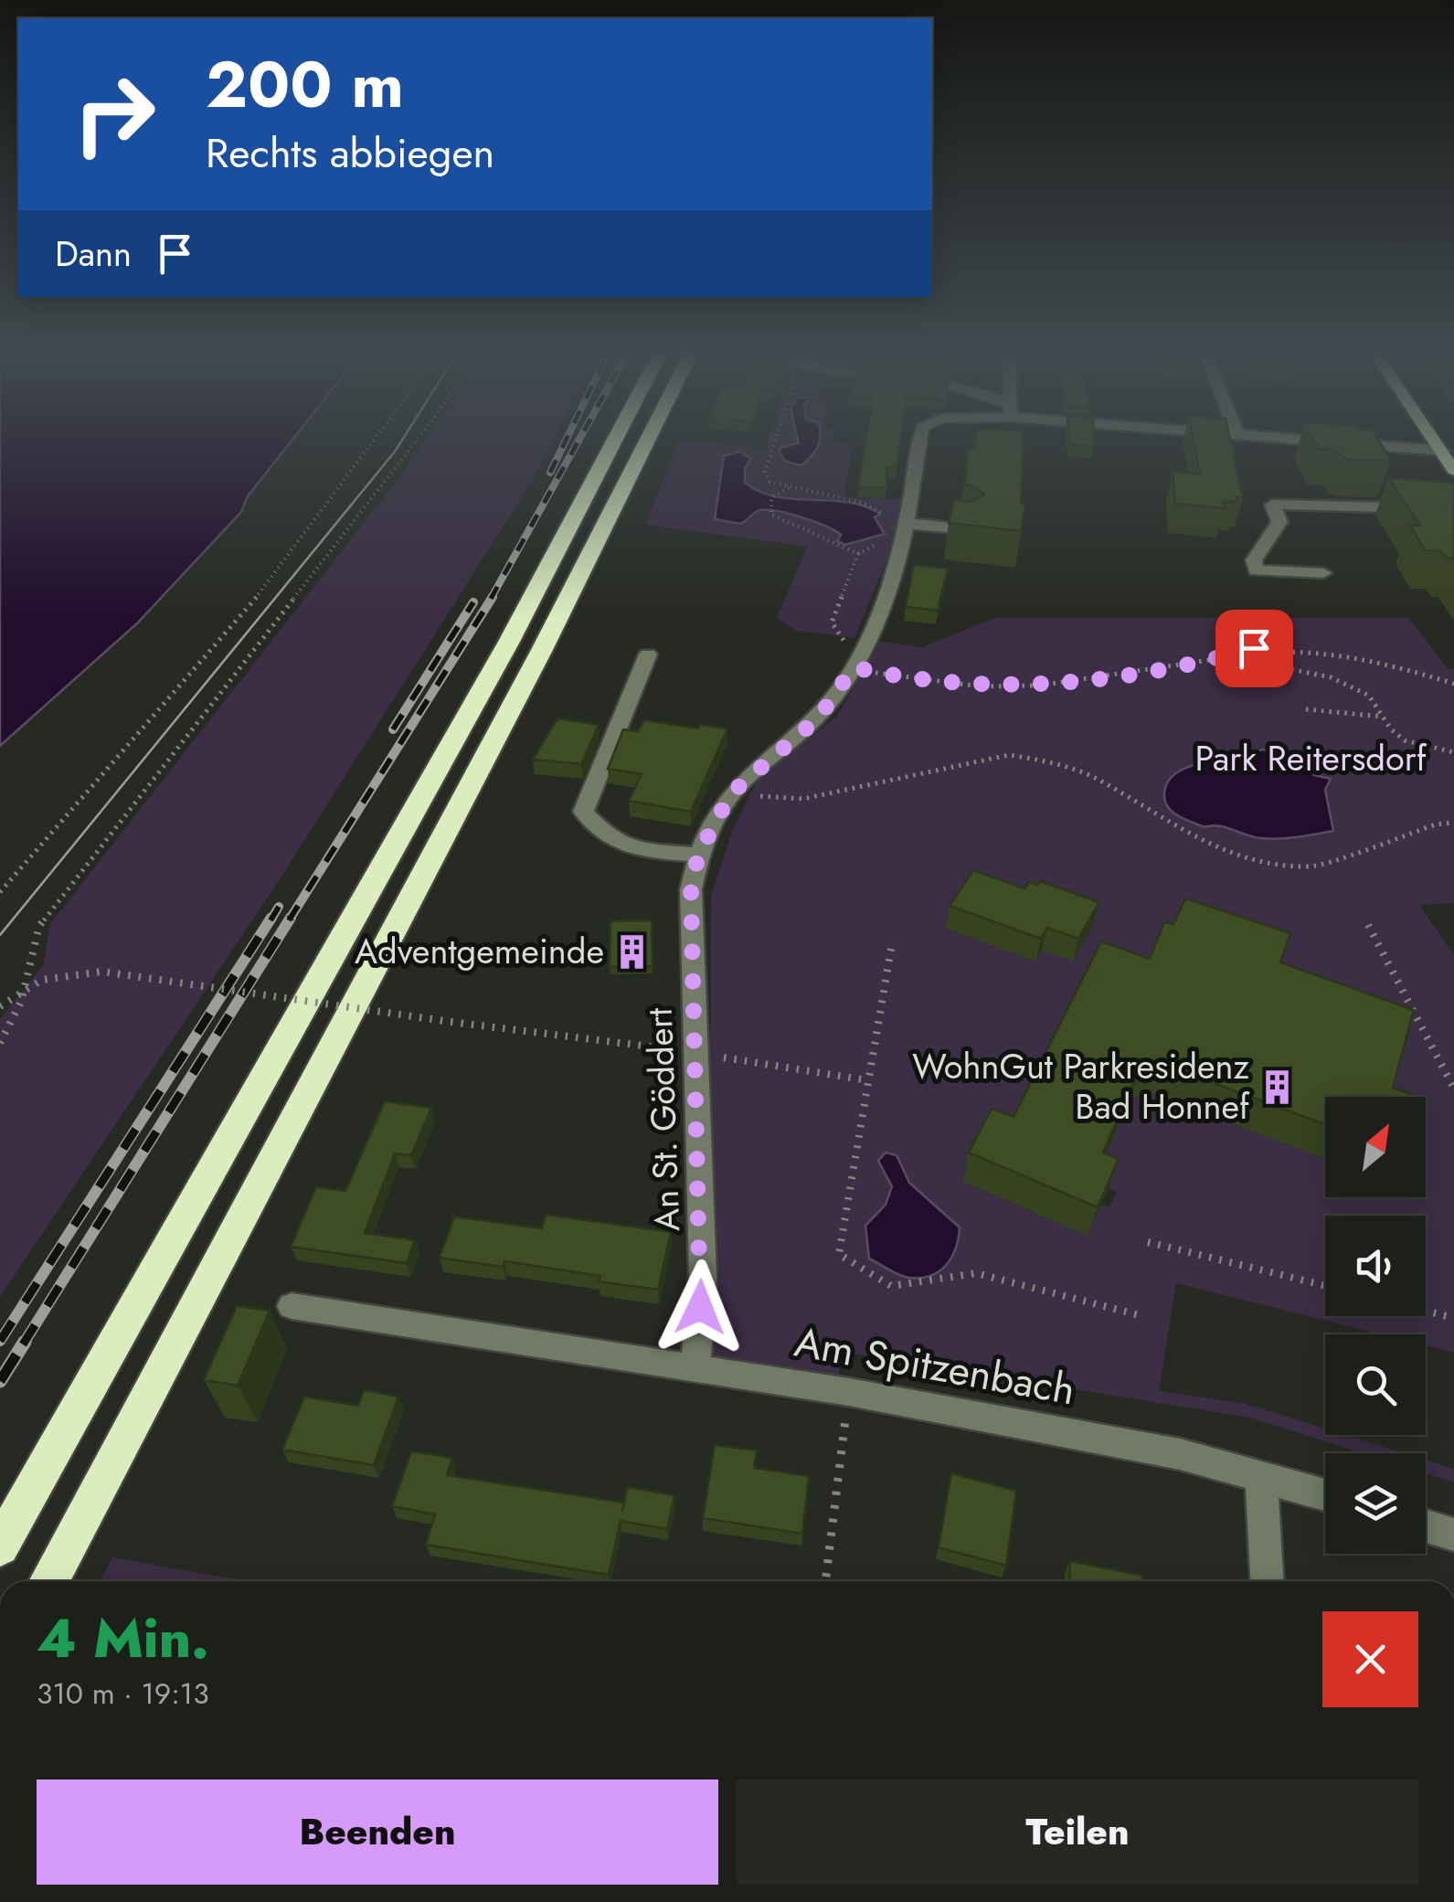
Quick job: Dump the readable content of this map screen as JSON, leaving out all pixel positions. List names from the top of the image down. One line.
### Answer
{"streets":{"street":["An St. Göddert","Am Spitzenbach"]},"crossings":[["An St. Göddert","Am Spitzenbach"]],"parks":["Park Reitersdorf"],"places":{"building":["Adventgemeinde","WohnGut Parkresidenz Bad Honnef"]},"north":"top right","page":{"turn":["200 m","Rechts abbiegen"],"then":"Dann","heading":["4 Min.","310 m · 19:13"],"buttons":["Beenden","Teilen"]}}
